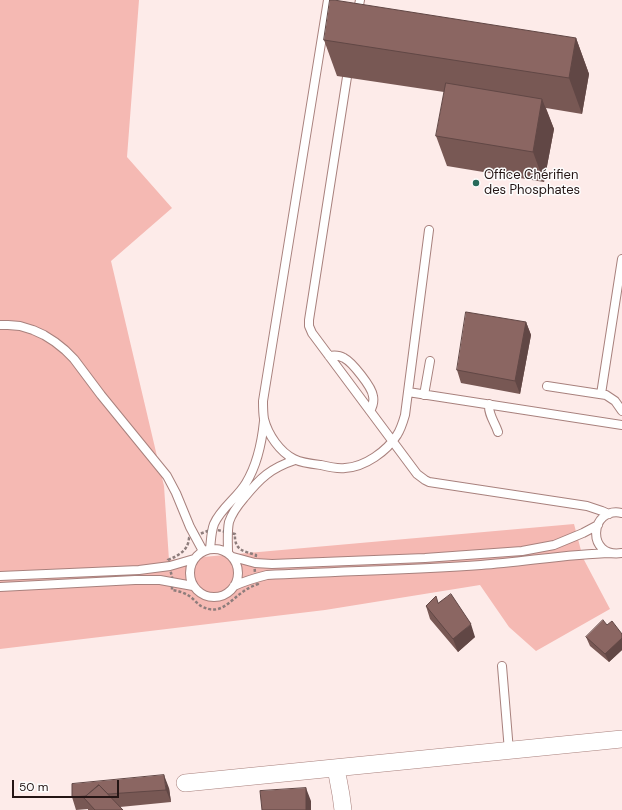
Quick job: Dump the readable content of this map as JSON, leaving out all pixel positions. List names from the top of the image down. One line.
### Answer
{"places":["Office Chérifien des Phosphates"],"scale_bar":"50 m"}
